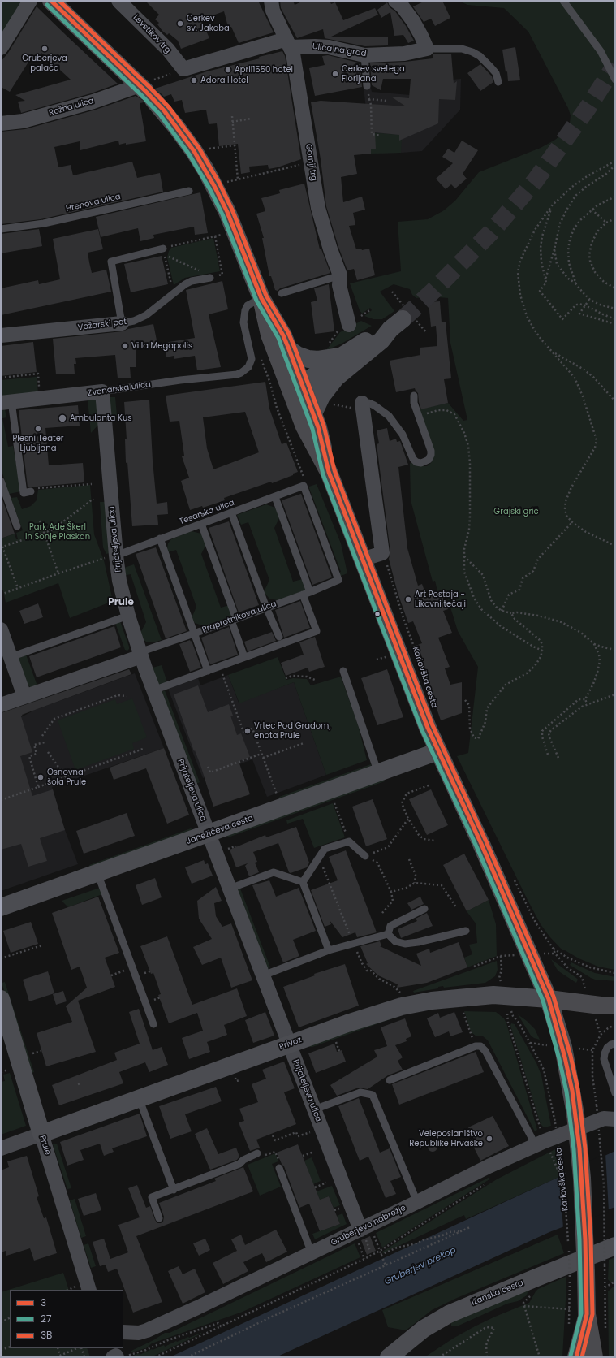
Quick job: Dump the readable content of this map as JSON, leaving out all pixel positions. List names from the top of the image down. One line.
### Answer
{"streets":{"main road":["Karlovška cesta"],"street":["Levstikov trg","Ulica na grad","Rožna ulica","Gornji trg","Vožarski pot","Zvonarska ulica","Prijateljeva ulica","Praprotnikova ulica","Janežičeva cesta","Privoz","Prule","Gruberjevo nabrežje","Ižanska cesta"],"lane":["Hrenova ulica","Tesarska ulica"]},"crossings":[["Ulica na grad","Gornji trg"],["Rožna ulica","Karlovška cesta"],["Zvonarska ulica","Prijateljeva ulica"],["Zvonarska ulica","Karlovška cesta"],["Tesarska ulica","Prijateljeva ulica"],["Tesarska ulica","Praprotnikova ulica"],["Prijateljeva ulica","Praprotnikova ulica"],["Prijateljeva ulica","Janežičeva cesta"],["Prijateljeva ulica","Privoz"],["Prijateljeva ulica","Gruberjevo nabrežje"],["Karlovška cesta","Janežičeva cesta"],["Karlovška cesta","Privoz"],["Privoz","Prule"]],"districts":["Prule"],"water":["Gruberjev prekop"],"parks":["Grajski grič","Park Ade Škerl in Sonje Plaskan"],"places":["Cerkev sv. Jakoba","Gruberjeva palača","April1550 hotel","Cerkev svetega Florijana","Adora Hotel","Villa Megapolis","Ambulanta Kus","Plesni Teater Ljubljana","Art Postaja - Likovni tečaji","Vrtec Pod Gradom, enota Prule","Osnovna šola Prule","Veleposlaništvo Republike Hrvaške"],"lines":["transit line 3","transit line 3B","transit line 27"],"legend":["3","27","3B"]}
